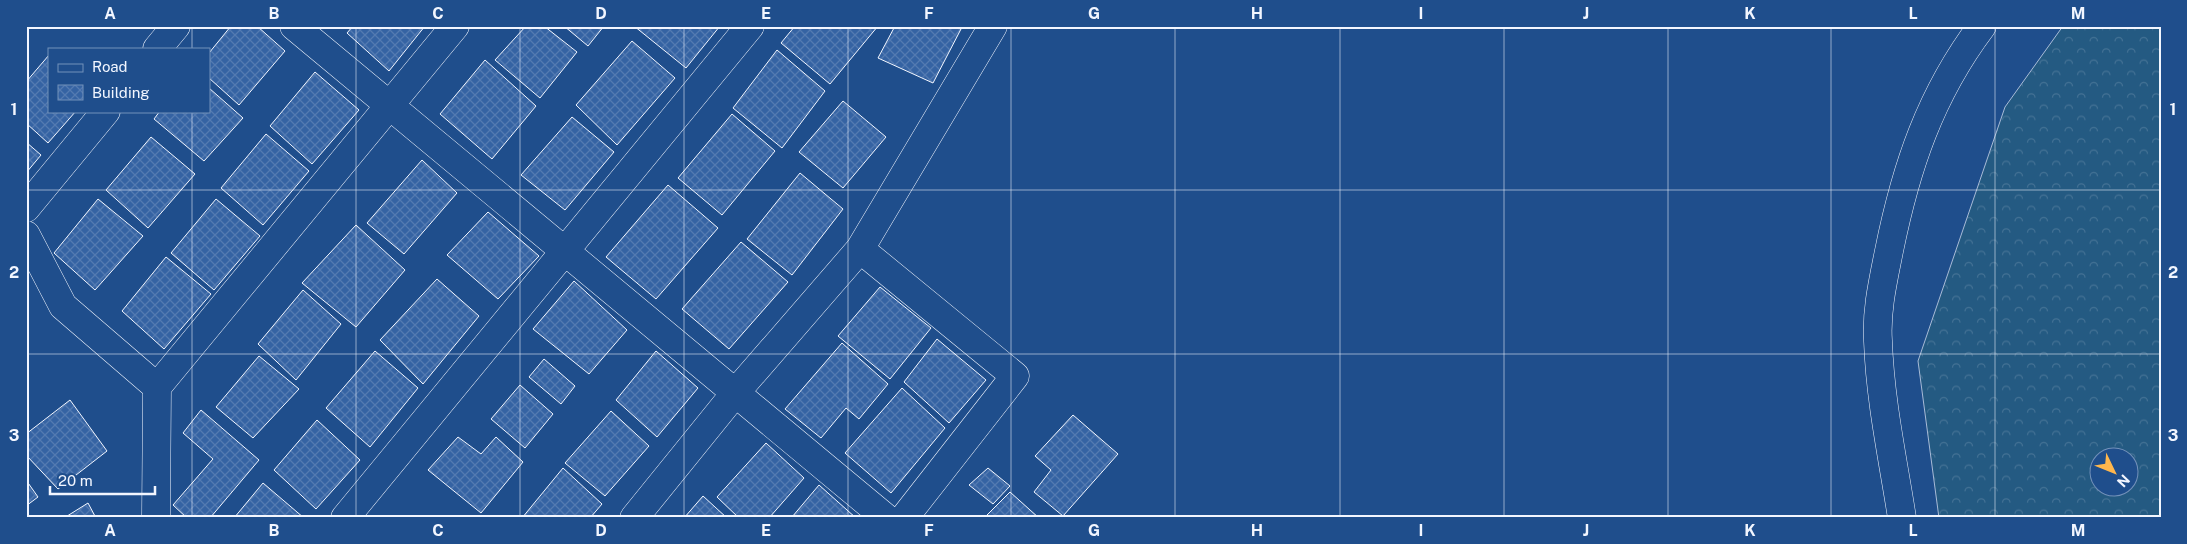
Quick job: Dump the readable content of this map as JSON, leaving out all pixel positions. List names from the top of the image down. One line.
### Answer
{"legend":["Road","Building"],"scale_bar":"20 m","north":"bottom right","grid":{"columns":["A","B","C","D","E","F","G","H","I","J","K","L","M"],"rows":["1","2","3"]}}
